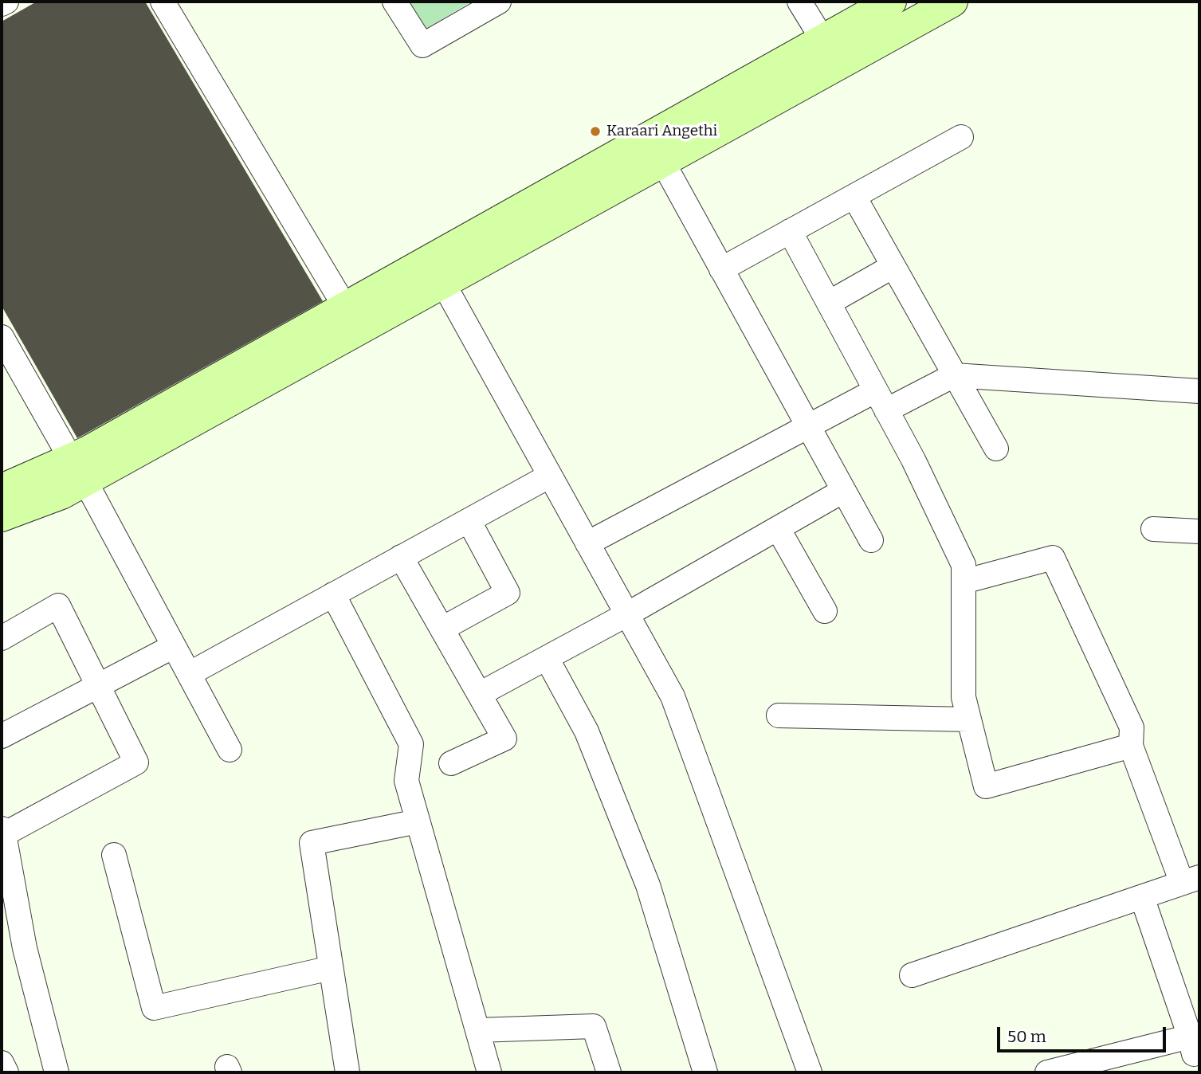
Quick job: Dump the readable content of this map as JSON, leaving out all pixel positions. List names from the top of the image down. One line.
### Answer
{"places":["Karaari Angethi"],"scale_bar":"50 m"}
